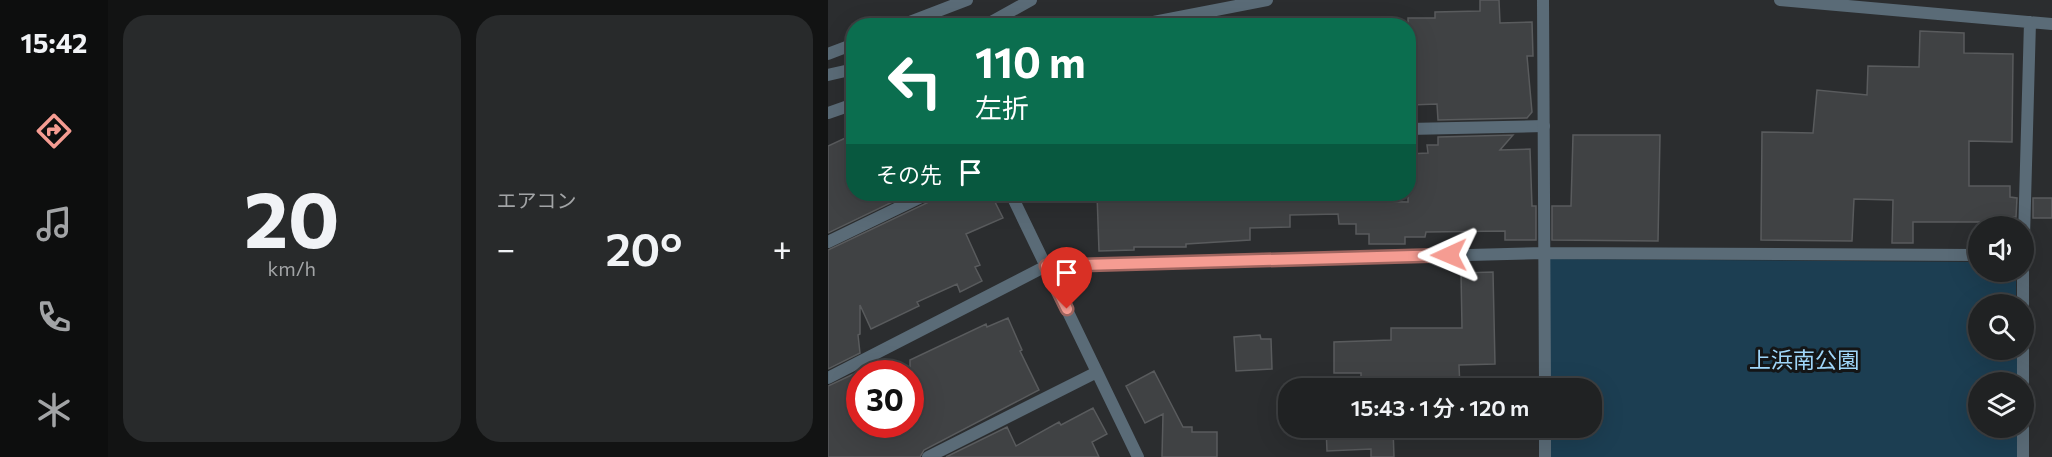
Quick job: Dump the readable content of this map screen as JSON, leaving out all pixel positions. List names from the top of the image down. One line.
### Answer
{"parks":["上浜南公園"],"page":{"tabs":"15:42","tile":[["20","km/h"],"エアコン"],"turn":["110 m","左折"],"then":"その先","heat":["−","20°","+"],"limit":"30","trip":"15:43 · 1 分 · 120 m"}}
